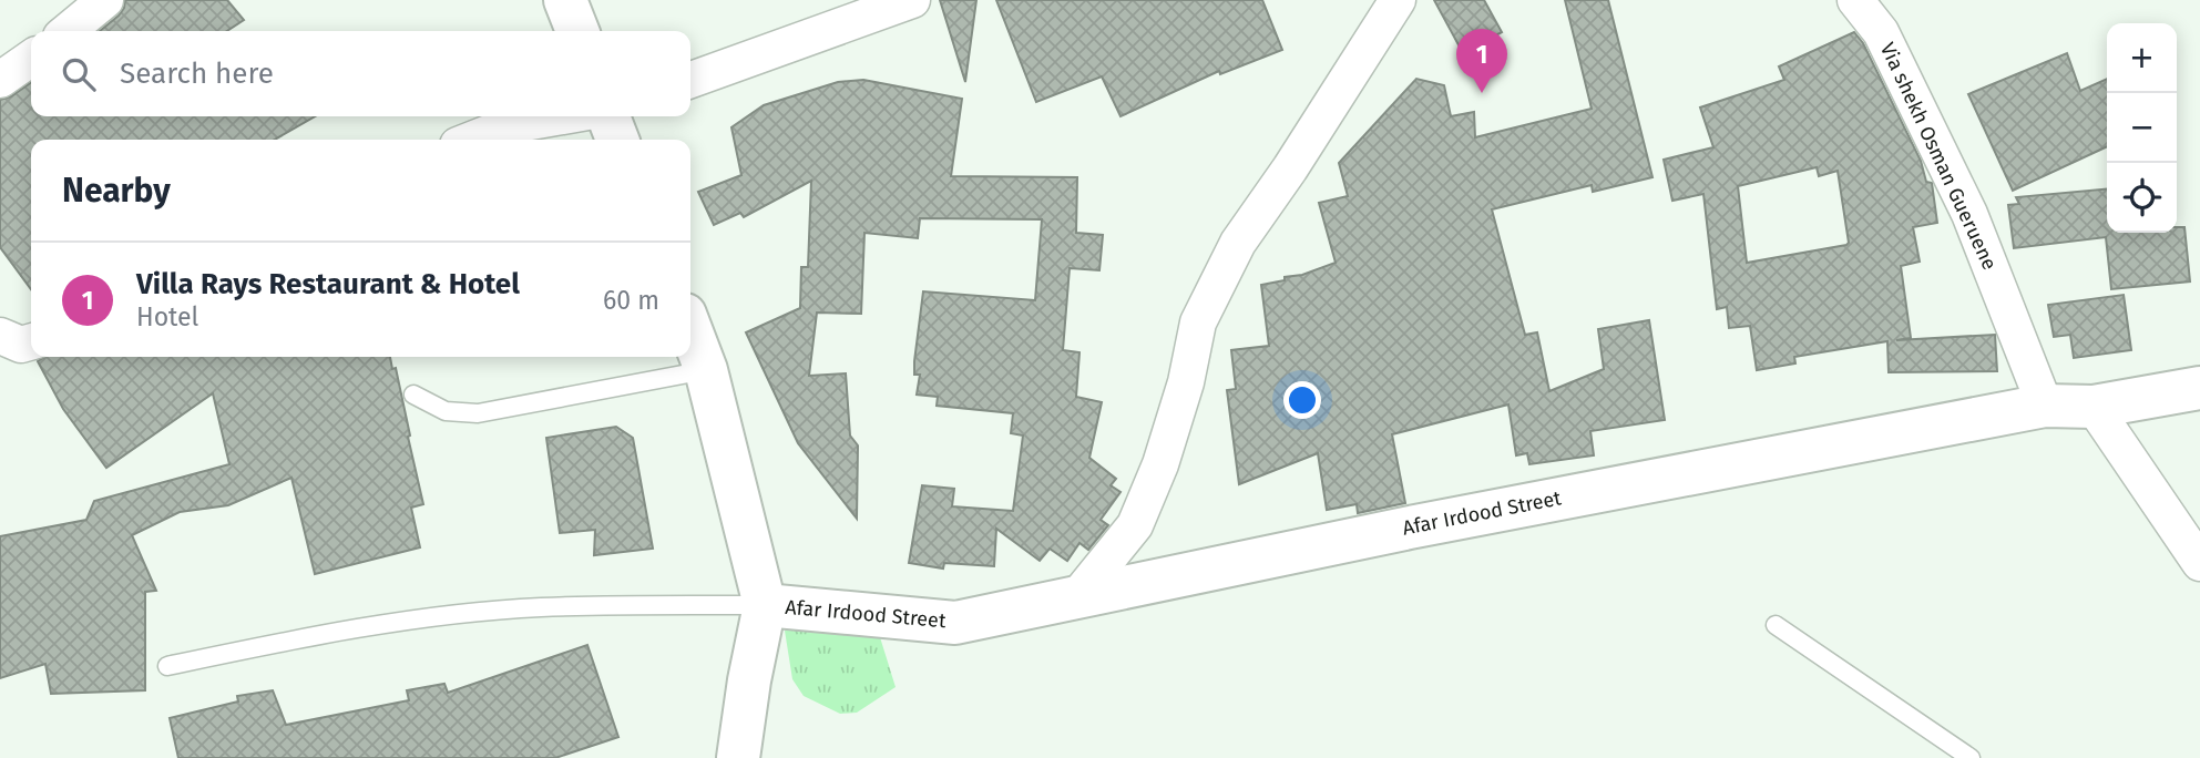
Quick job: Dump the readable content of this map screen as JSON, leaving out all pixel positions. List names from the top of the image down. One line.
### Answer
{"streets":{"street":["Via shekh Osman Gueruene","Afar Irdood Street"]},"crossings":[["Via shekh Osman Gueruene","Afar Irdood Street"]],"page":{"map_buttons":["+","−"],"pins":"1","search":"Search here","heading":"Nearby","list":[{"mark":"1","name":"Villa Rays Restaurant & Hotel","note":"Hotel","value":"60 m"}]}}
